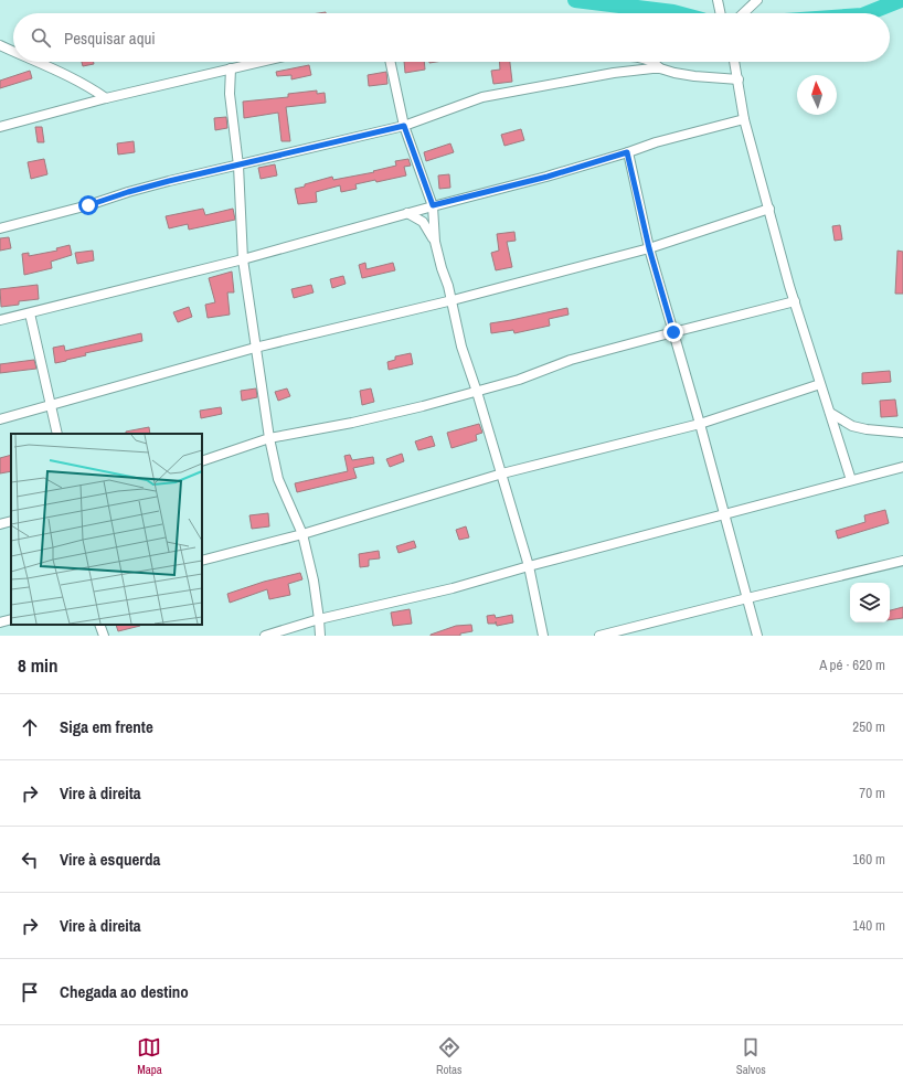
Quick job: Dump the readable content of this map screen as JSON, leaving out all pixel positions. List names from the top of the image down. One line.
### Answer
{"north":"top","page":{"search":"Pesquisar aqui","heading":["8 min","A pé · 620 m"],"list":[["Siga em frente","250 m"],["Vire à direita","70 m"],["Vire à esquerda","160 m"],["Vire à direita","140 m"],"Chegada ao destino"],"nav":["Mapa","Rotas","Salvos"]}}
